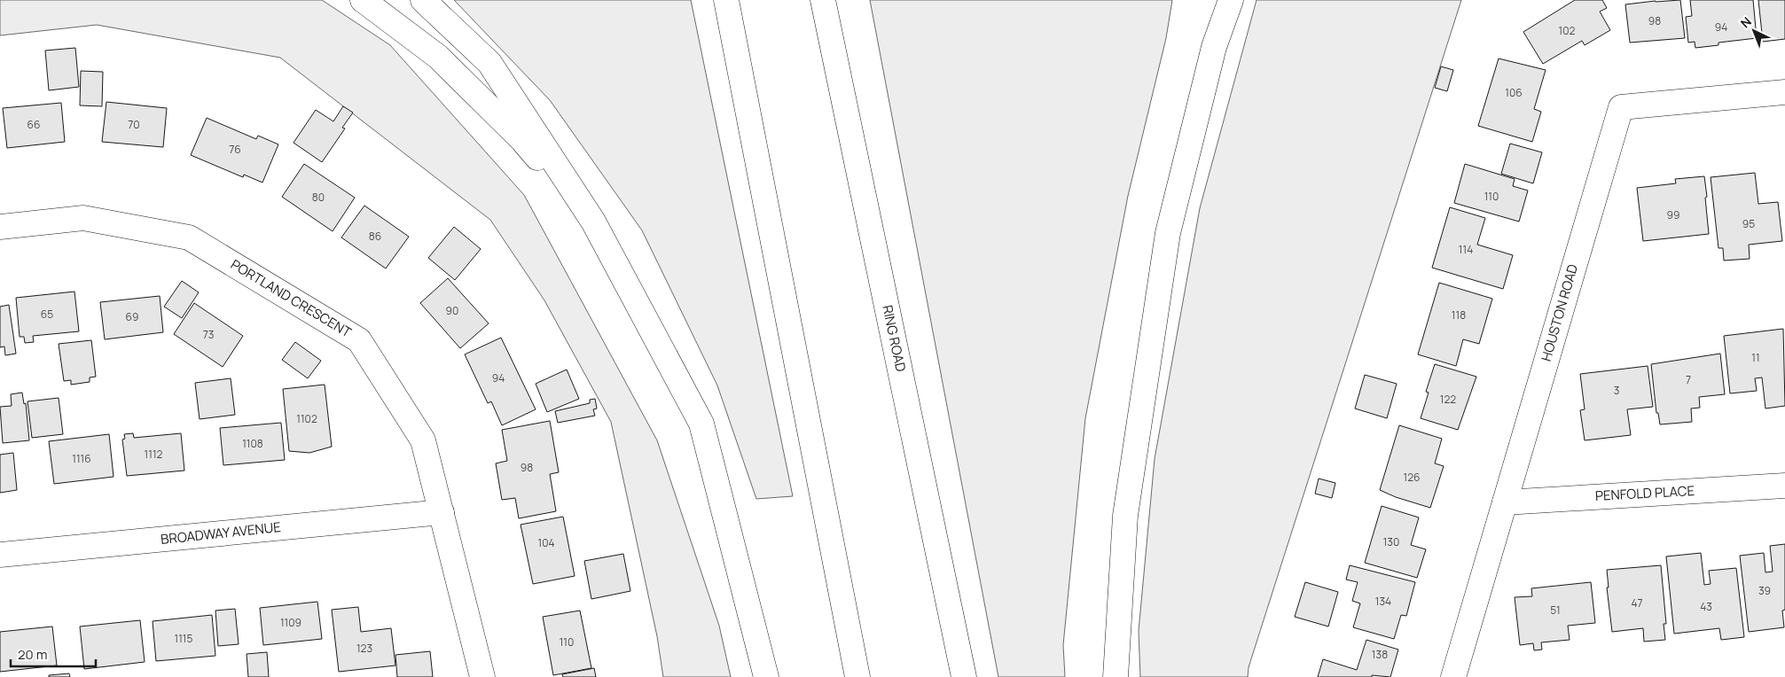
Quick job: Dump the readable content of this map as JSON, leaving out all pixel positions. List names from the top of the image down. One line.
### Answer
{"streets":{"main road":["PORTLAND CRESCENT","HOUSTON ROAD","RING ROAD","PENFOLD PLACE","BROADWAY AVENUE"]},"crossings":[["PORTLAND CRESCENT","BROADWAY AVENUE"],["HOUSTON ROAD","PENFOLD PLACE"]],"house_numbers":["98","94","102","106","66","70","76","110","80","99","95","86","114","90","65","118","69","73","11","94","7","3","122","1102","1108","1112","1116","98","126","130","104","39","134","47","43","51","1109","1115","110","123","138"],"scale_bar":"20 m","north":"top left"}
